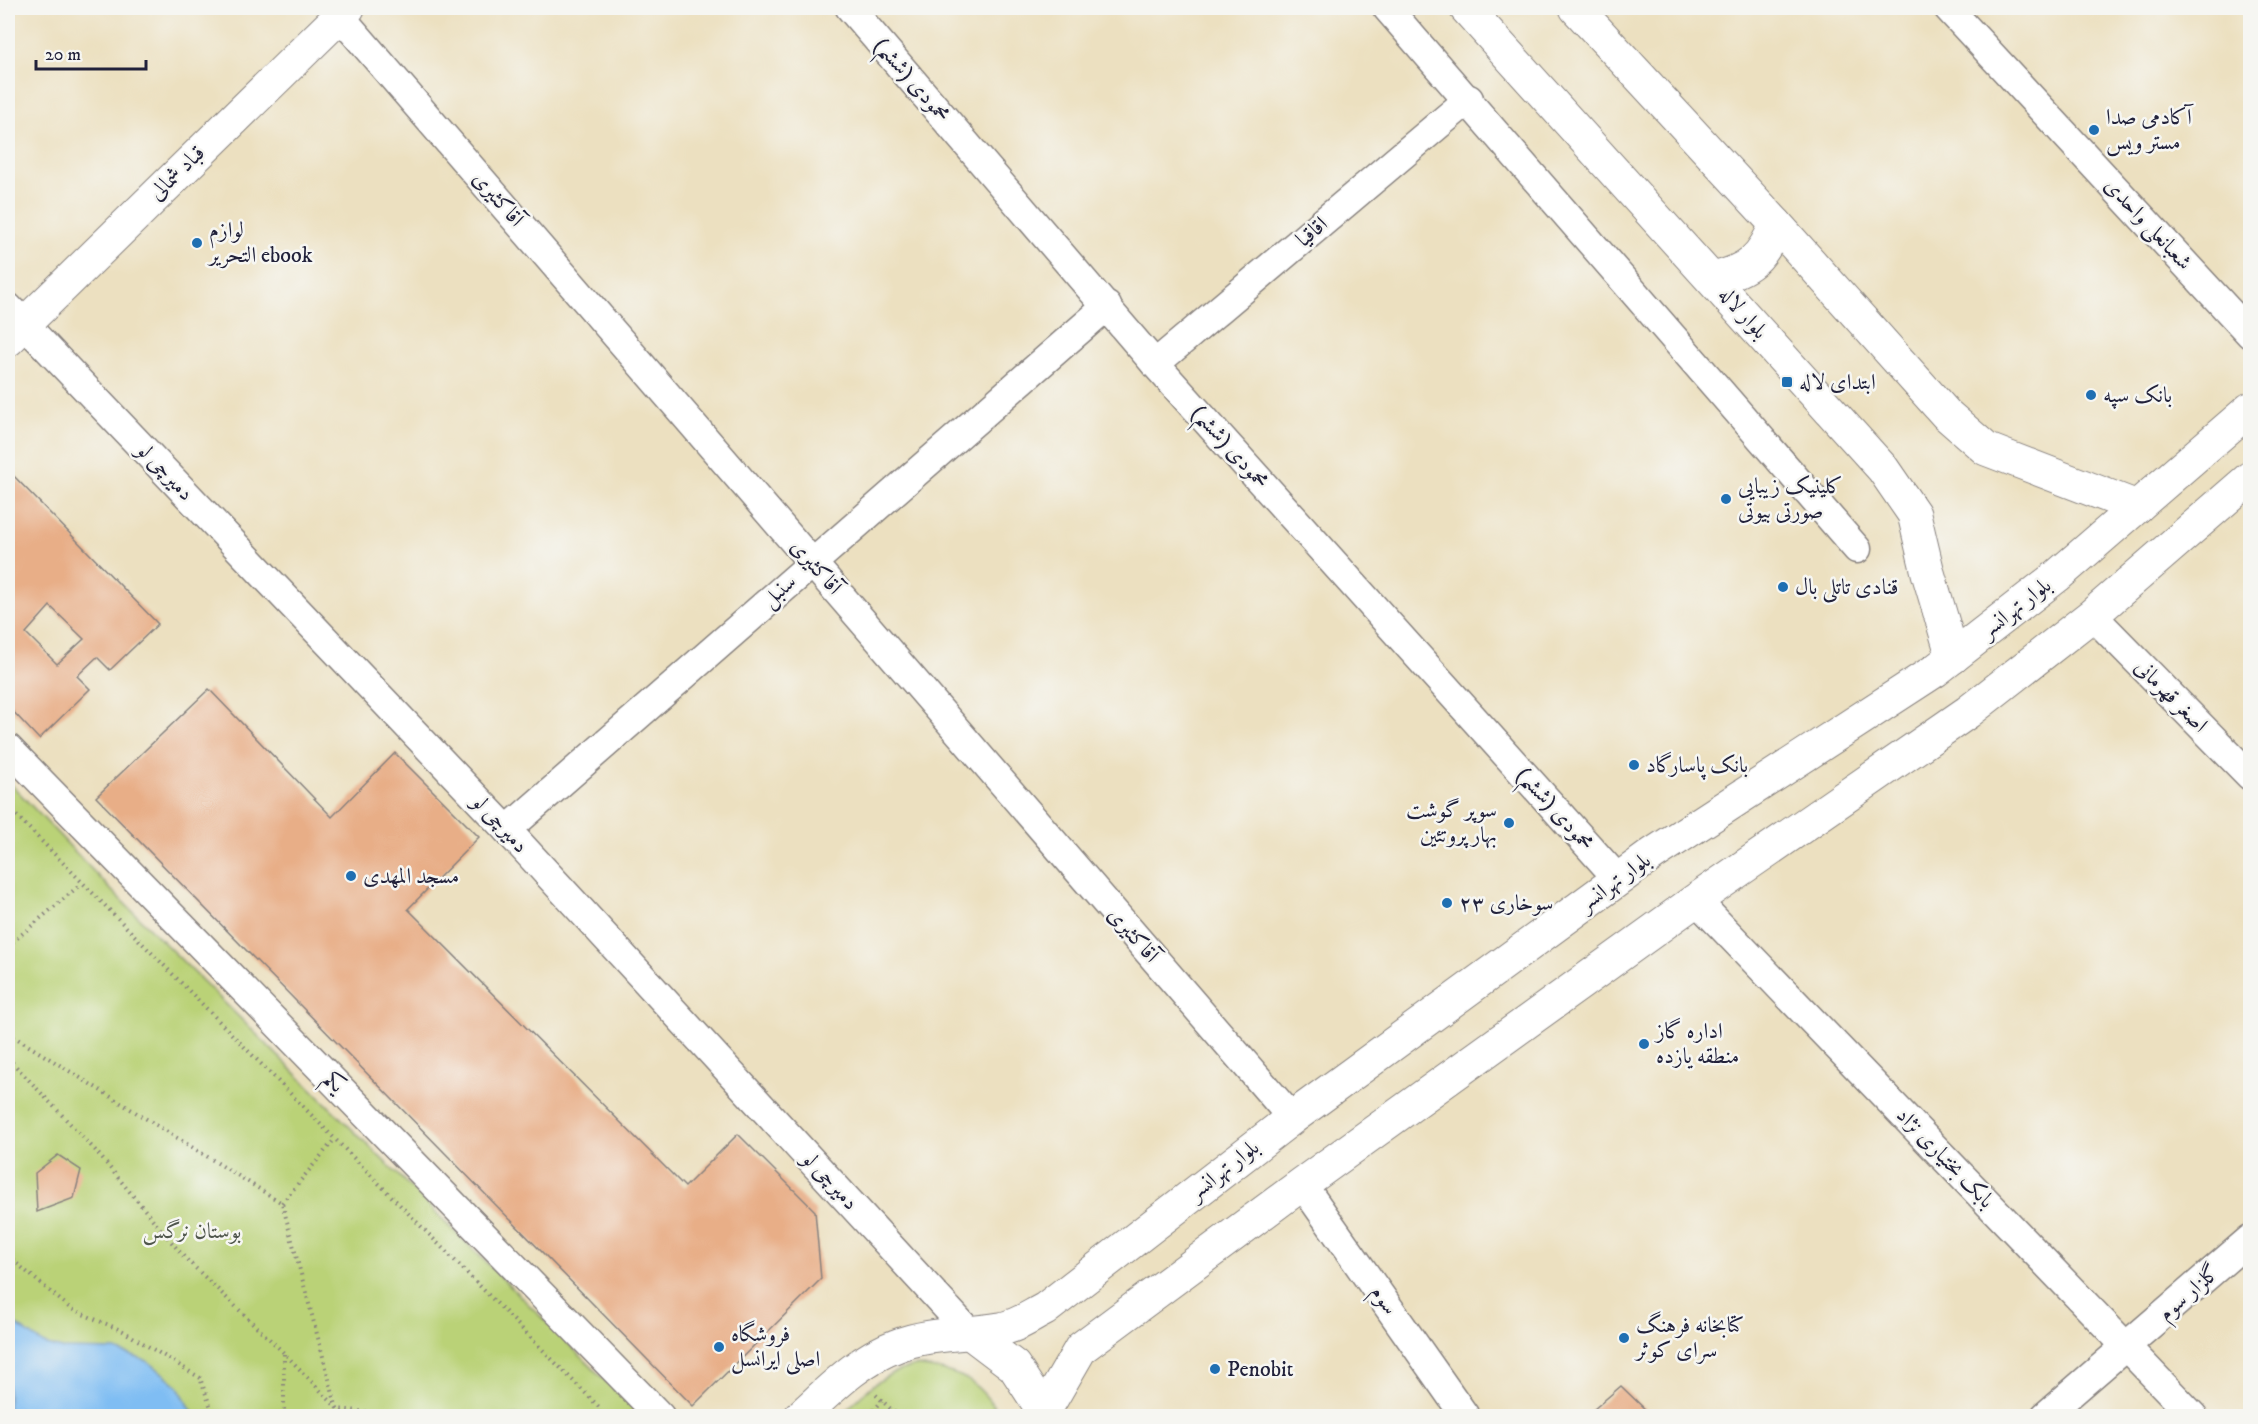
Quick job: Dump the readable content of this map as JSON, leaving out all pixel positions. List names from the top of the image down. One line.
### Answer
{"streets":{"main road":["قباد شمالی","بلوار لاله","بلوار تهرانسر"],"street":["محمودی (ششم)","آقاکثیری","شعبانعلی واحدی","اقاقیا","دمیرچی لو","سنبل","اصغر قهرمانی","یکم","بابک بختیاری نژاد","گلزار سوم","سوم"]},"crossings":[["محمودی (ششم)","اقاقیا"],["محمودی (ششم)","سنبل"],["محمودی (ششم)","بلوار تهرانسر"],["قباد شمالی","آقاکثیری"],["قباد شمالی","دمیرچی لو"],["آقاکثیری","سنبل"],["آقاکثیری","بلوار تهرانسر"],["بلوار لاله","بلوار تهرانسر"],["دمیرچی لو","سنبل"],["دمیرچی لو","بلوار تهرانسر"],["بابک بختیاری نژاد","گلزار سوم"]],"parks":["بوستان نرگس"],"places":{"other":["آکادمی صدا مستر ویس","لوازم التحریر ebook","بانک سپه","کلینیک زیبایی صورتی بیوتی","قنادی تاتلی بال","بانک پاسارگاد","سوپر گوشت بهار پروتئین","مسجد المهدی","سوخاری ۲۳","اداره گاز منطقه یازده","کتابخانه فرهنگ سرای کوثر","فروشگاه اصلی ایرانسل","Penobit"],"transit":["ابتدای لاله"]},"scale_bar":"20 m"}
